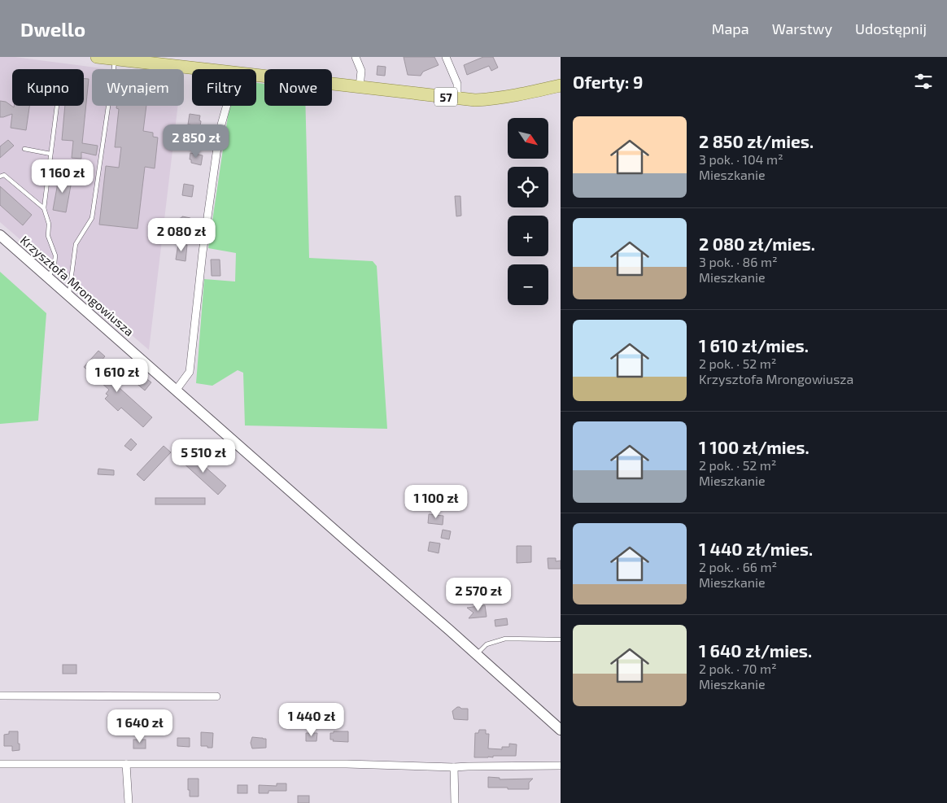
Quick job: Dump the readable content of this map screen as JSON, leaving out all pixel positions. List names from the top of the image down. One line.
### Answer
{"streets":{"main road":["57","Krzysztofa Mrongowiusza"]},"north":"bottom right","page":{"header":"Dwello","nav":["Mapa","Warstwy","Udostępnij"],"heading":"Oferty: 9","chip":["Kupno","Wynajem","Filtry","Nowe"],"list":[{"name":"2 850 zł/mies.","note":"3 pok. · 104 m² · Mieszkanie"},{"name":"2 080 zł/mies.","note":"3 pok. · 86 m² · Mieszkanie"},{"name":"1 610 zł/mies.","note":"2 pok. · 52 m² · Krzysztofa Mrongowiusza"},{"name":"1 100 zł/mies.","note":"2 pok. · 52 m² · Mieszkanie"},{"name":"1 440 zł/mies.","note":"2 pok. · 66 m² · Mieszkanie"},{"name":"1 640 zł/mies.","note":"2 pok. · 70 m² · Mieszkanie"}],"map_buttons":["+","−"],"price":["2 850 zł","1 160 zł","2 080 zł","1 610 zł","5 510 zł","1 100 zł","2 570 zł","1 440 zł","1 640 zł"]}}
